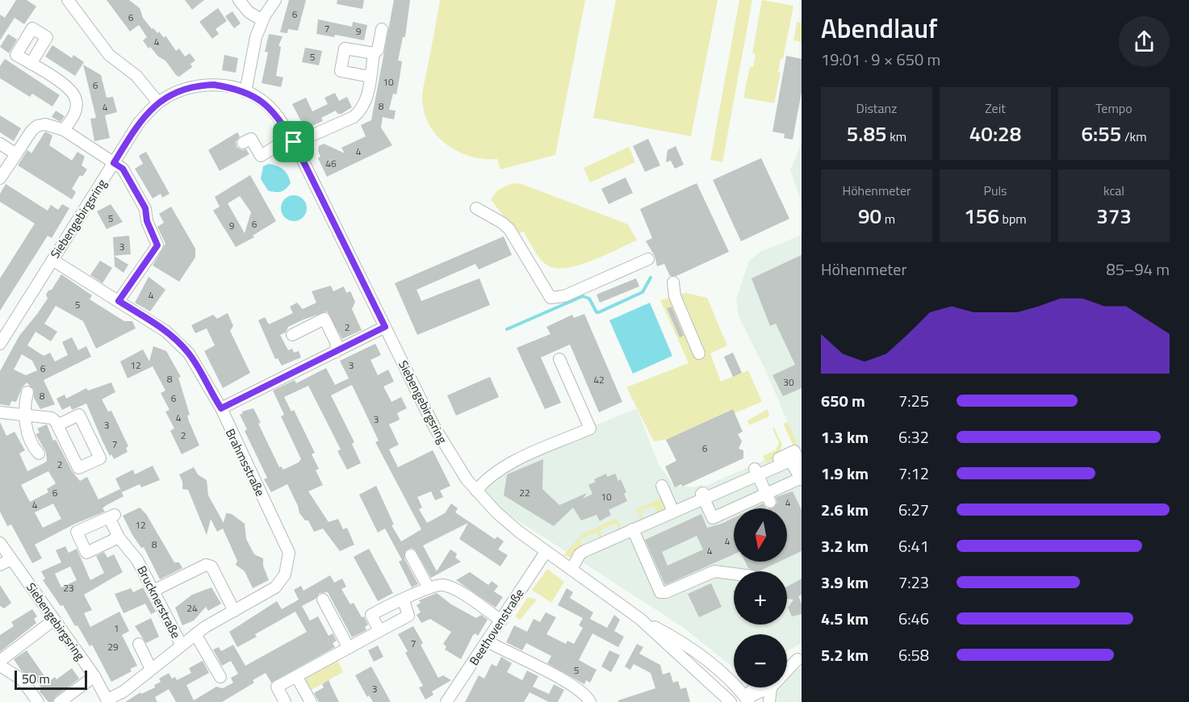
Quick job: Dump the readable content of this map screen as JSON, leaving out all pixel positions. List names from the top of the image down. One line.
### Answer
{"streets":{"street":["Siebengebirgsring","Brahmsstraße","Brucknerstraße","Beethovenstraße"]},"crossings":[["Siebengebirgsring","Brahmsstraße"],["Siebengebirgsring","Beethovenstraße"],["Brahmsstraße","Brucknerstraße"]],"house_numbers":["6","6","7","9","4","5","10","6","8","4","4","46","5","6","9","3","4","5","2","12","3","6","8","42","30","8","6","4","3","3","2","7","6","2","6","22","10","4","4","12","4","8","4","23","24","1","7","29","5","3"],"scale_bar":"50 m","north":"bottom","page":{"heading":["Abendlauf","19:01 · 9 × 650 m"],"stats":[["Distanz","5.85 km"],["Zeit","40:28"],["Tempo","6:55 /km"],["Höhenmeter","90 m"],["Puls","156 bpm"],["kcal","373"]],"chart":["Höhenmeter","85–94 m"],"list":[{"name":"650 m","note":"7:25"},{"name":"1.3 km","note":"6:32"},{"name":"1.9 km","note":"7:12"},{"name":"2.6 km","note":"6:27"},{"name":"3.2 km","note":"6:41"},{"name":"3.9 km","note":"7:23"},{"name":"4.5 km","note":"6:46"},{"name":"5.2 km","note":"6:58"}],"map_buttons":["+","−"],"scale":"50 m"}}
